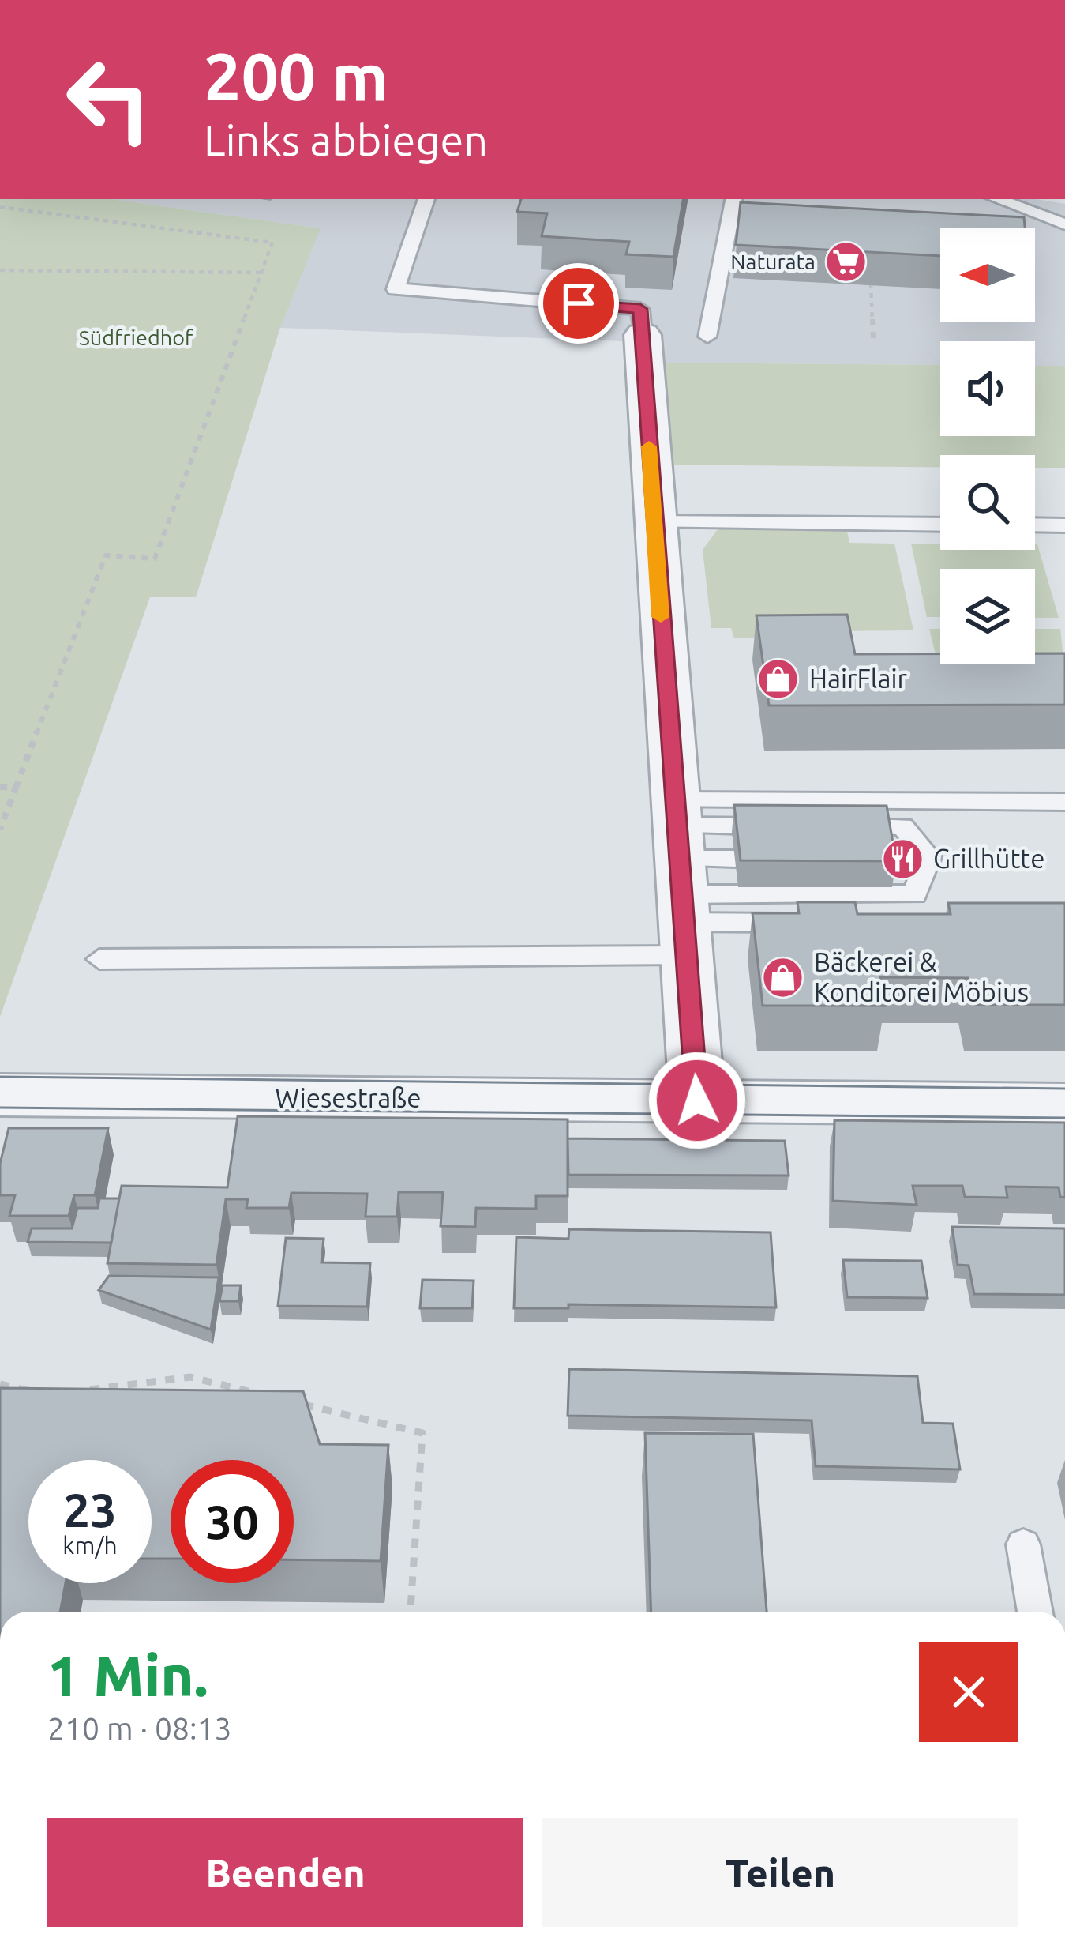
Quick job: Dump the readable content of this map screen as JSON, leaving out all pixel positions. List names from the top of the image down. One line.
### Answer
{"streets":{"street":["Wiesestraße"]},"parks":["Südfriedhof"],"places":{"supermarket":["Naturata"],"shop":["HairFlair","Bäckerei & Konditorei Möbius"],"restaurant":["Grillhütte"]},"north":"left","page":{"turn":["200 m","Links abbiegen"],"speed":"23 km/h","limit":"30","heading":["1 Min.","210 m · 08:13"],"buttons":["Beenden","Teilen"]}}
